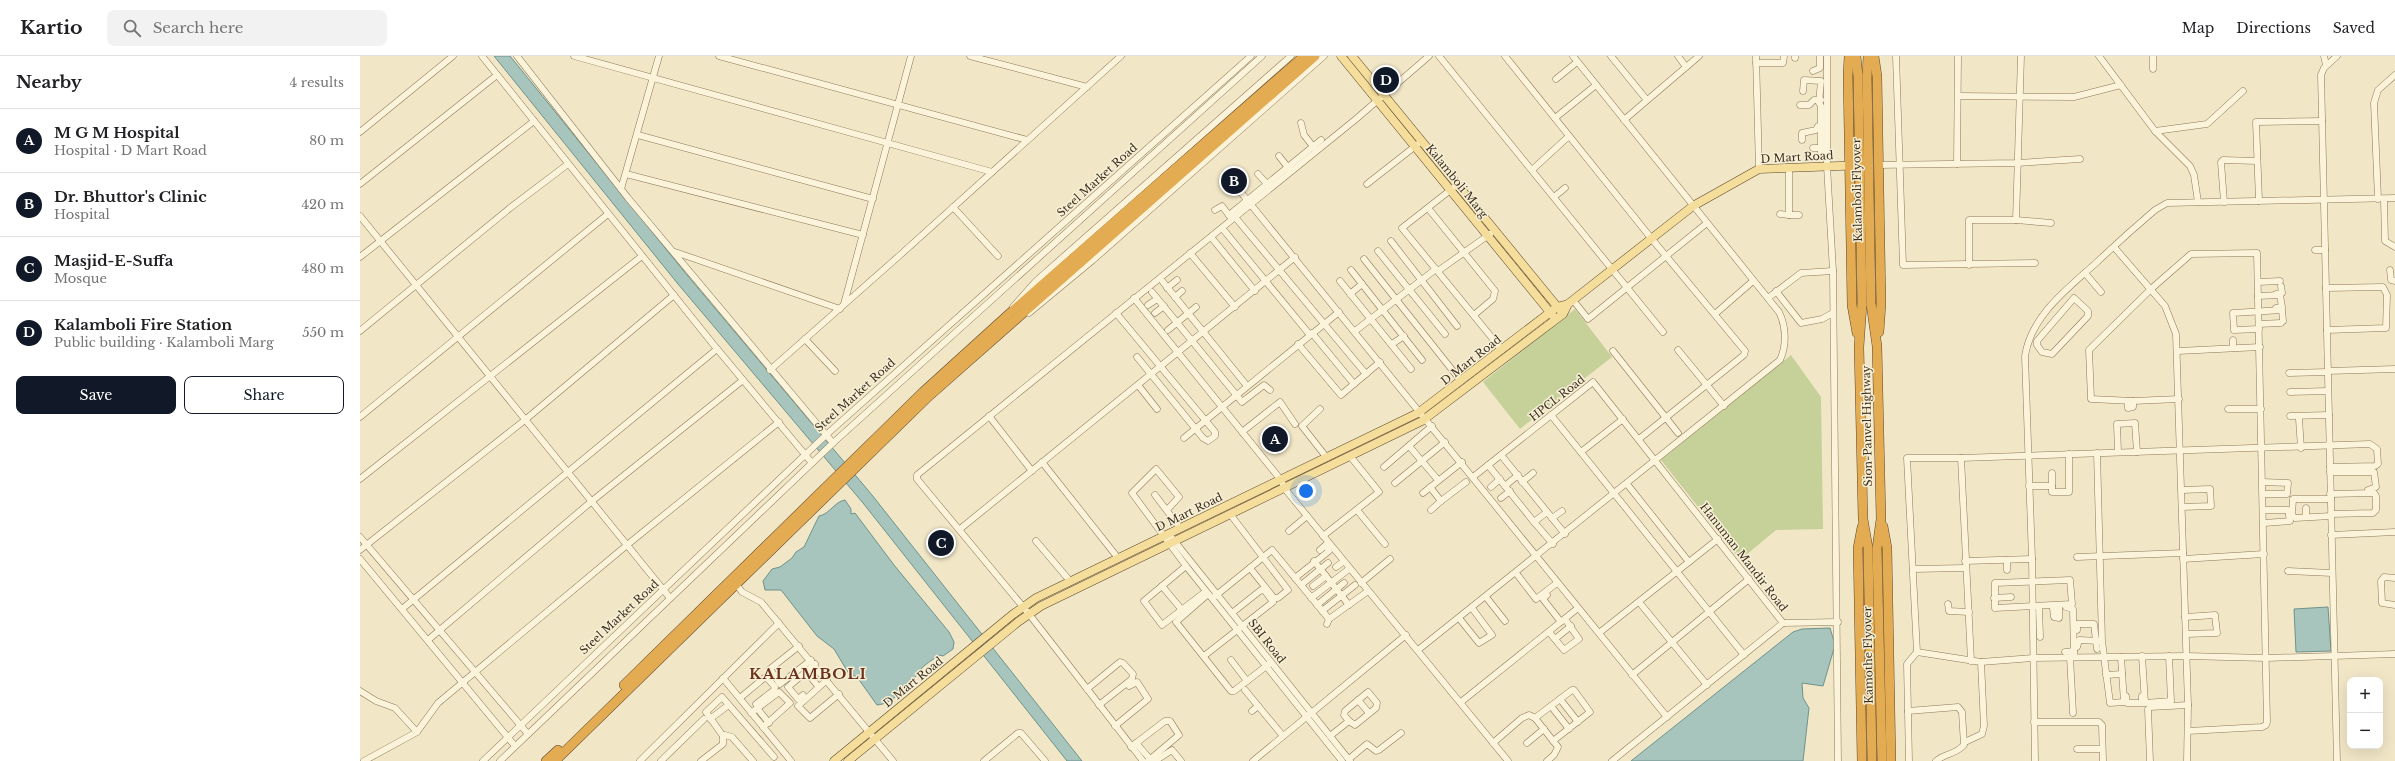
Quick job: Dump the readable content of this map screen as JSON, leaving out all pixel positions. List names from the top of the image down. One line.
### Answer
{"streets":{"highway":["Kalamboli Flyover","Sion-Panvel Highway","Kamothe Flyover"],"main road":["D Mart Road","Kalamboli Marg"],"street":["Steel Market Road","HPCL Road","Hanuman Mandir Road","SBI Road"]},"crossings":[["D Mart Road","Kalamboli Marg"],["D Mart Road","SBI Road"],["Kalamboli Flyover","Sion-Panvel Highway"],["HPCL Road","Hanuman Mandir Road"],["Sion-Panvel Highway","Kamothe Flyover"]],"districts":["KALAMBOLI"],"page":{"header":"Kartio","search":"Search here","nav":["Map","Directions","Saved"],"heading":["Nearby","4 results"],"pins":["D","B","A","C"],"list":[{"mark":"A","name":"M G M Hospital","note":"Hospital · D Mart Road","value":"80 m"},{"mark":"B","name":"Dr. Bhuttor's Clinic","note":"Hospital","value":"420 m"},{"mark":"C","name":"Masjid-E-Suffa","note":"Mosque","value":"480 m"},{"mark":"D","name":"Kalamboli Fire Station","note":"Public building · Kalamboli Marg","value":"550 m"}],"buttons":["Save","Share"],"map_buttons":["+","−"]}}
